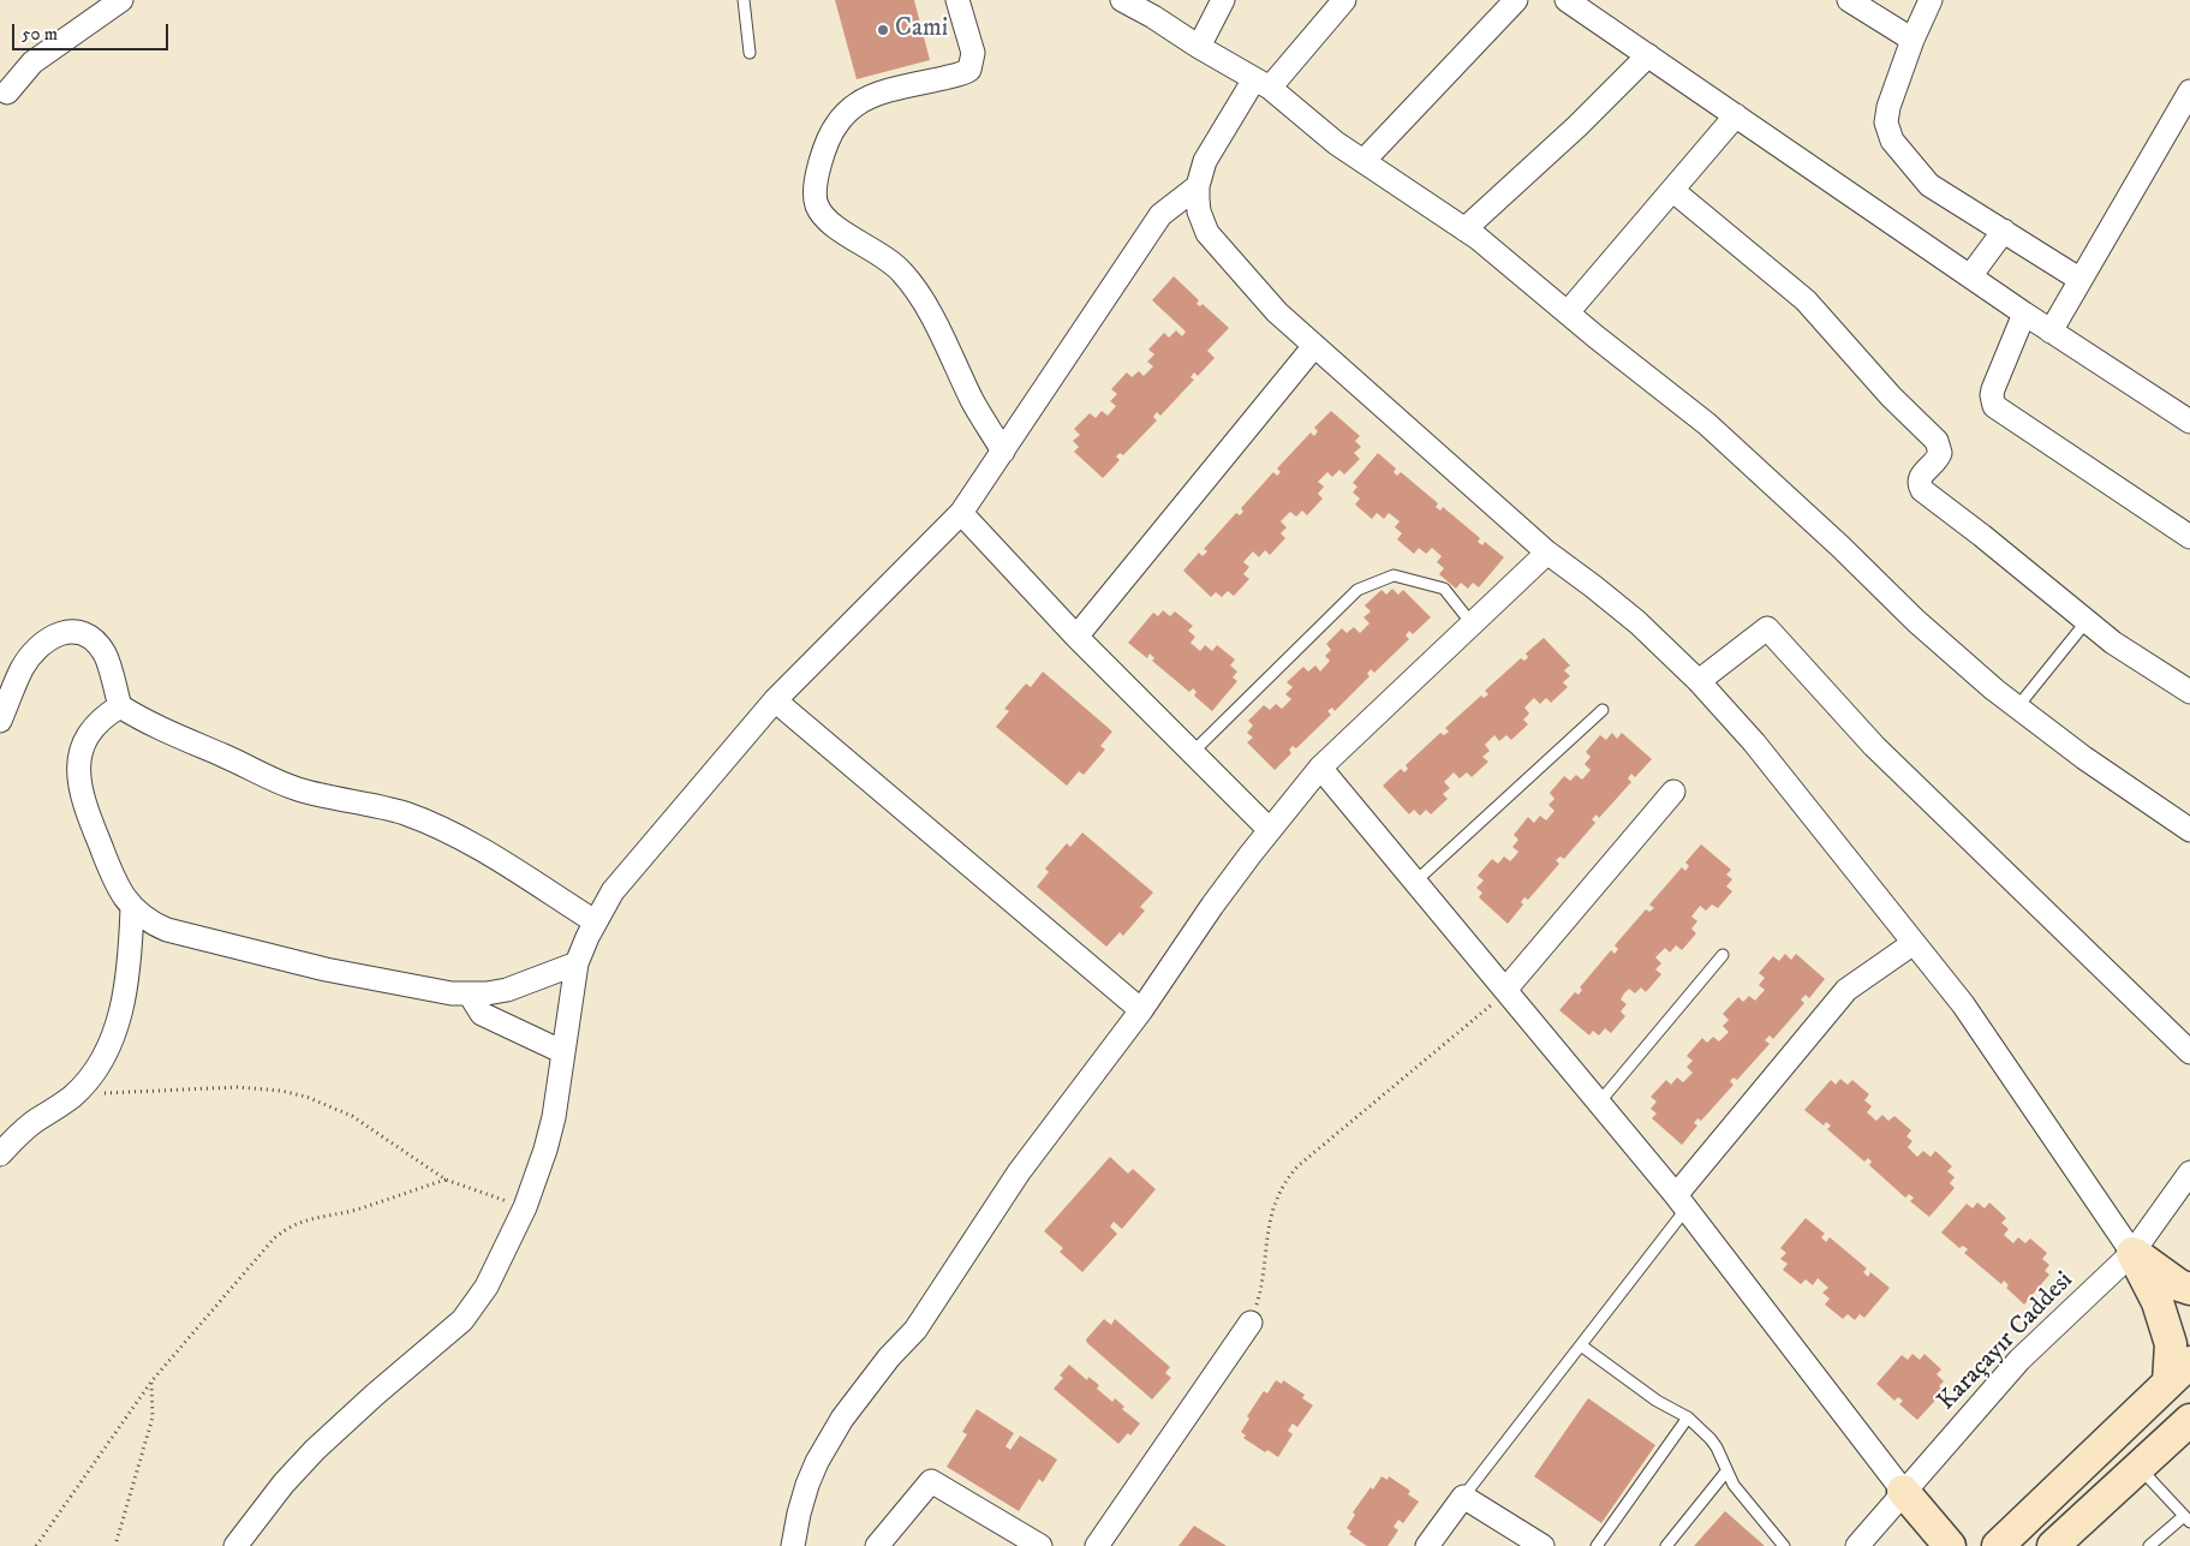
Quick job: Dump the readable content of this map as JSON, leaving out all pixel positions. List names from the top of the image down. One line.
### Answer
{"streets":{"street":["Karaçayır Caddesi"]},"places":["Cami"],"scale_bar":"50 m"}
